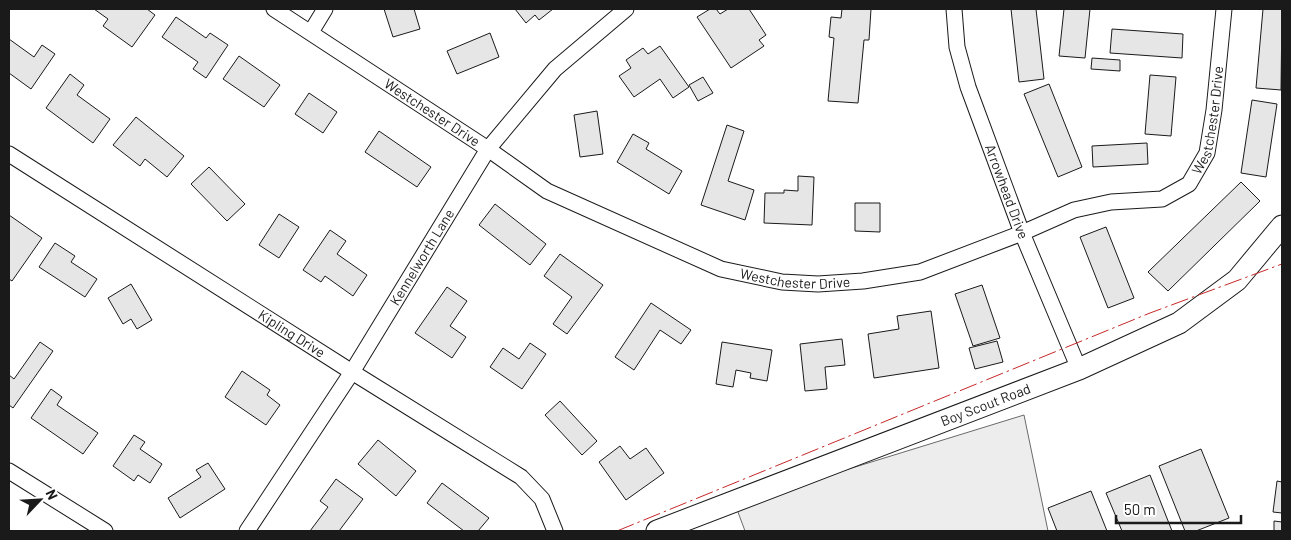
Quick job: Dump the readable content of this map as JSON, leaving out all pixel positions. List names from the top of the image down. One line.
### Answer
{"streets":{"street":["Westchester Drive","Arrowhead Drive","Kennelworth Lane","Kipling Drive","Boy Scout Road"]},"crossings":[["Westchester Drive","Arrowhead Drive"],["Westchester Drive","Kennelworth Lane"],["Arrowhead Drive","Boy Scout Road"],["Kennelworth Lane","Kipling Drive"]],"scale_bar":"50 m","north":"top right"}
